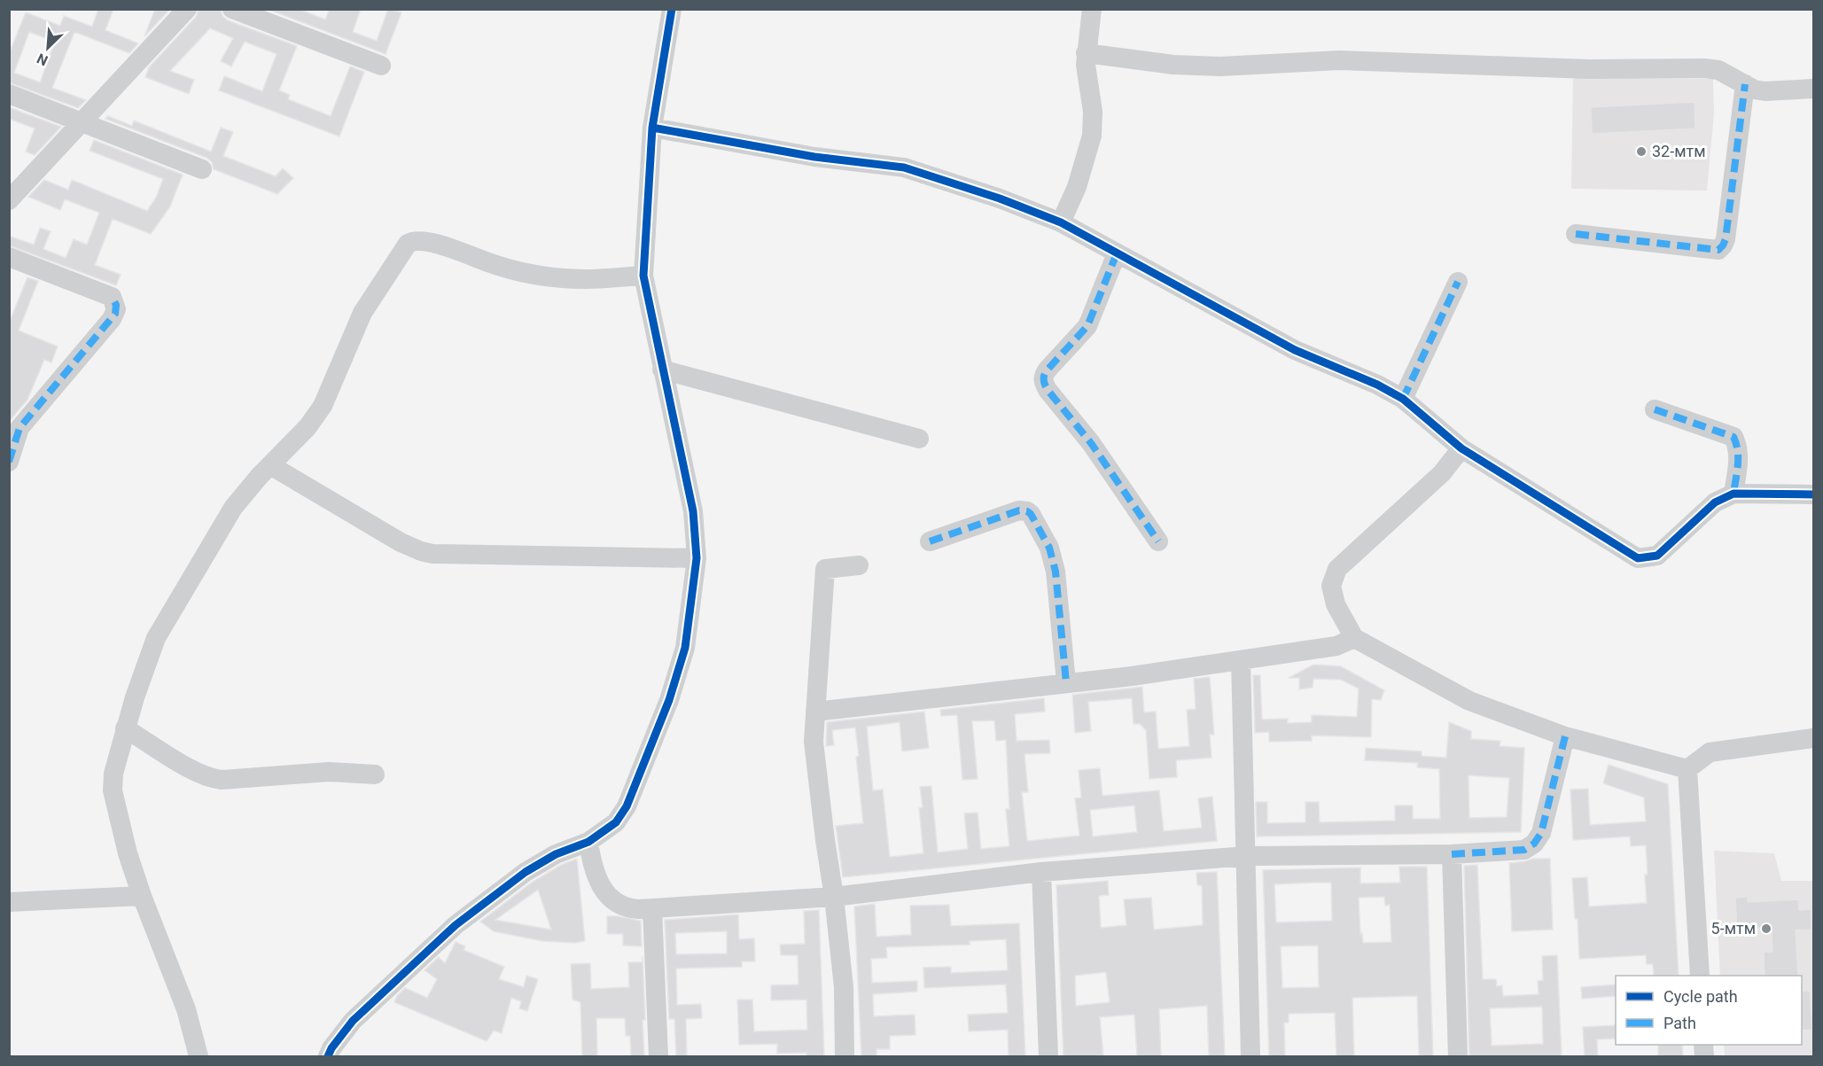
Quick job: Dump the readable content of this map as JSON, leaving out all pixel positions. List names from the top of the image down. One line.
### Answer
{"places":["32-мтм","5-мтм"],"legend":["Cycle path","Path"],"north":"bottom left"}
